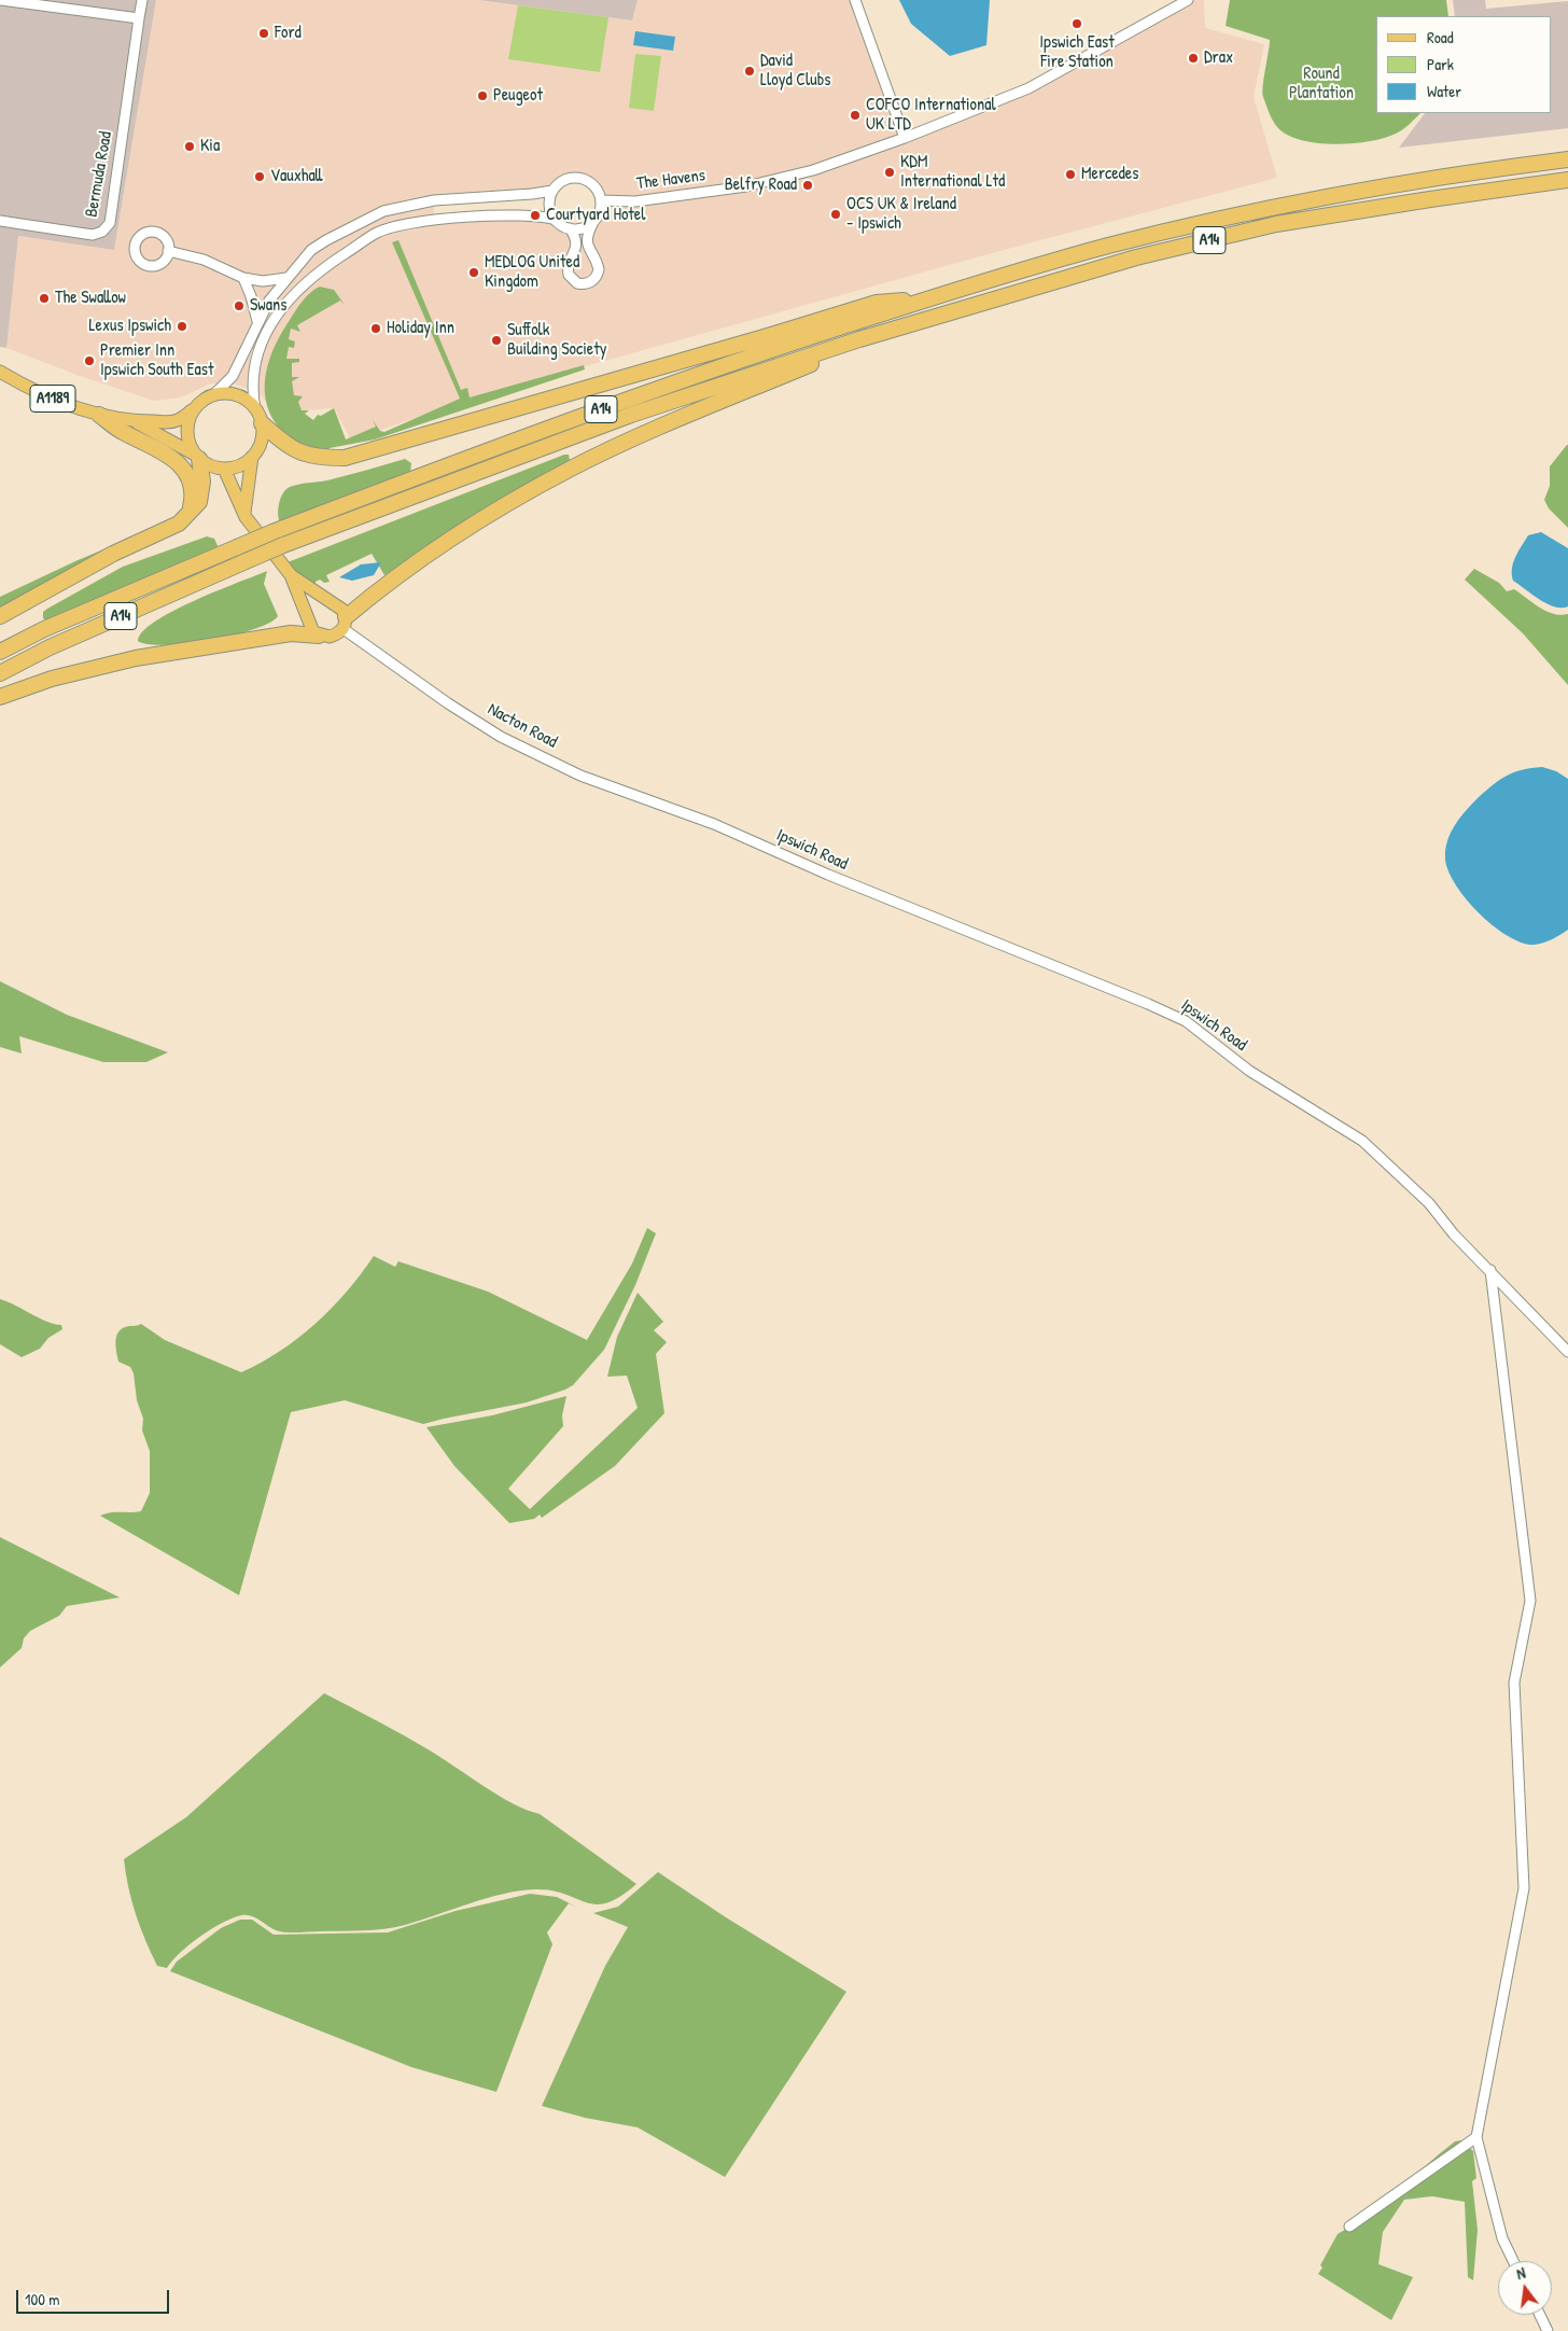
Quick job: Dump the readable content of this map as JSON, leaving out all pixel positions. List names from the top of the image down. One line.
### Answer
{"streets":{"highway":["A14"],"main road":["A1189"],"street":["Bermuda Road","The Havens","Nacton Road","Ipswich Road"]},"crossings":[["A14","A1189"],["A14","Nacton Road"],["Nacton Road","Ipswich Road"]],"parks":["Round Plantation"],"places":["Ipswich East Fire Station","Ford","Drax","David Lloyd Clubs","Peugeot","COFCO International UK LTD","Kia","KDM International Ltd","Mercedes","Vauxhall","Belfry Road","OCS UK & Ireland - Ipswich","Courtyard Hotel","MEDLOG United Kingdom","The Swallow","Swans","Lexus Ipswich","Holiday Inn","Suffolk Building Society","Premier Inn Ipswich South East"],"legend":["Road","Park","Water"],"scale_bar":"100 m","north":"top"}
